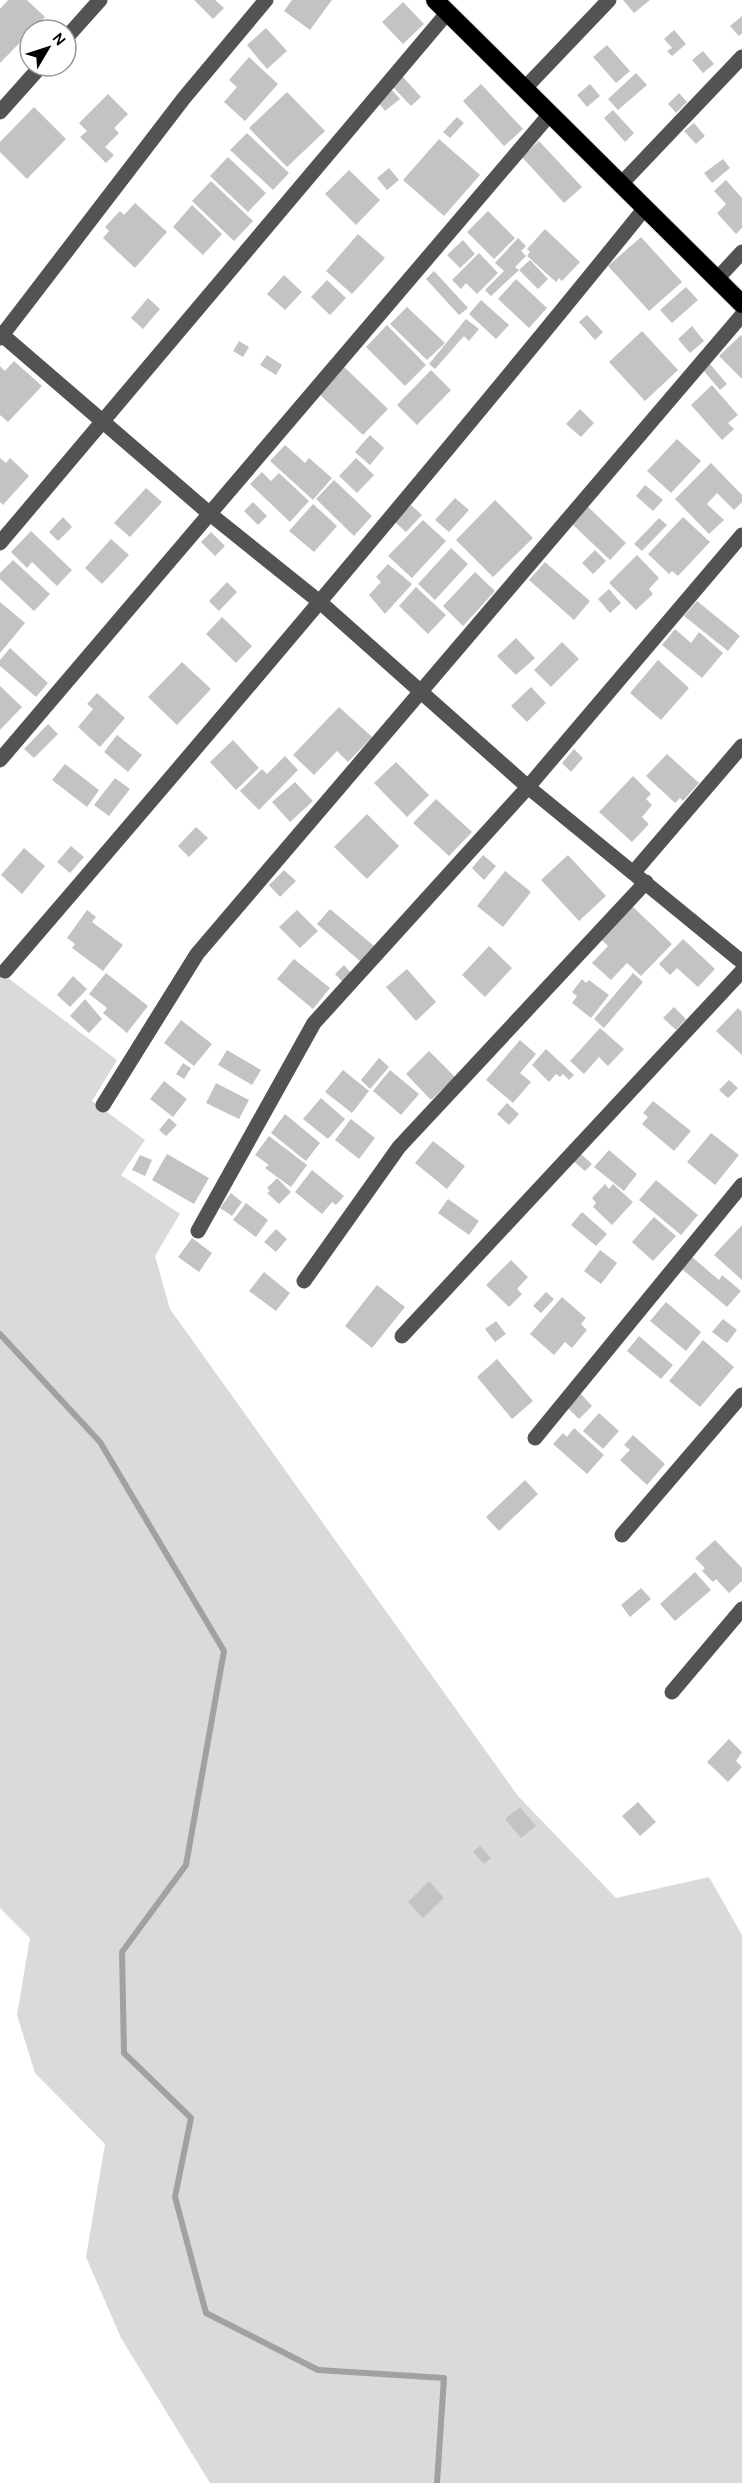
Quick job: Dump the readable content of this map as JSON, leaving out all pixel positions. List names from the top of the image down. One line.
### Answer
{"north":"top right"}
